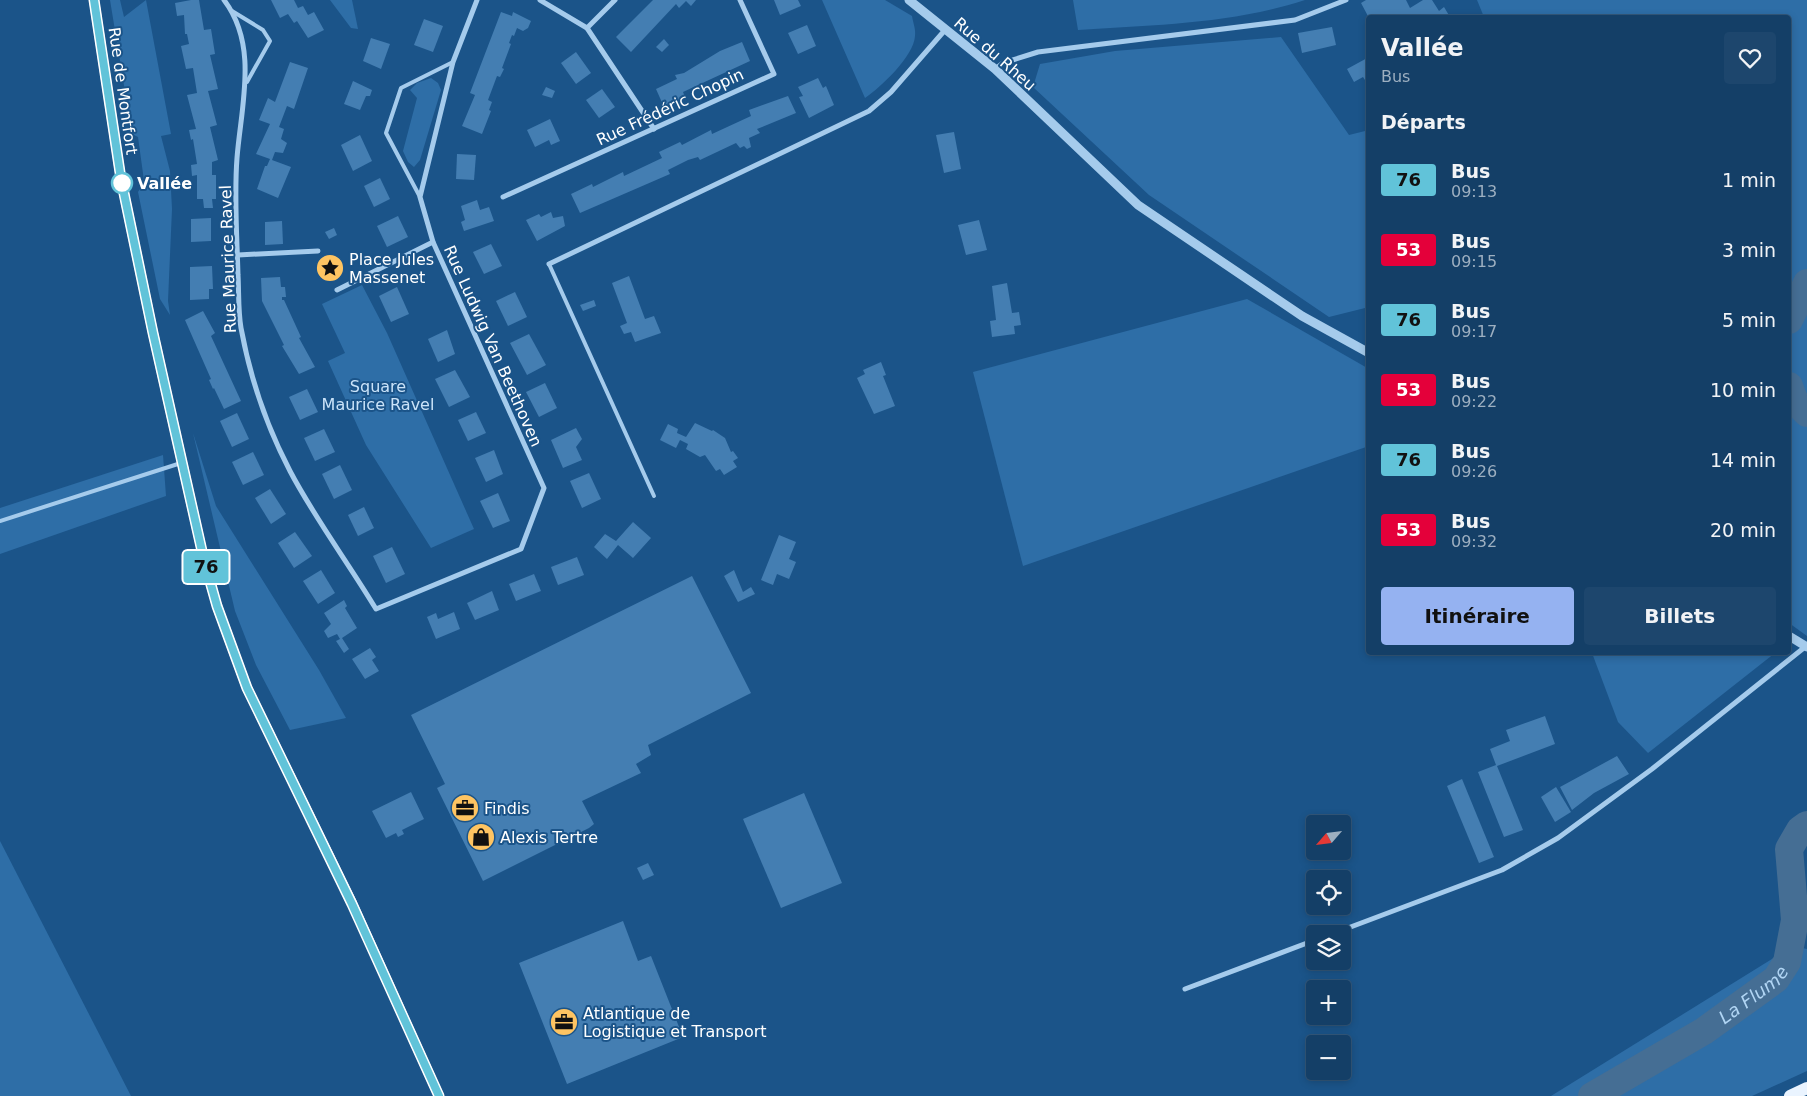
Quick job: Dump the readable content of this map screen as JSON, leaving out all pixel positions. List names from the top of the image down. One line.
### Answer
{"streets":{"main road":["Rue de Montfort"],"street":["Rue du Rheu","Rue Frédéric Chopin","Rue Maurice Ravel","Rue Ludwig Van Beethoven"]},"crossings":[["Rue Maurice Ravel","Rue Ludwig Van Beethoven"]],"water":["La Flume"],"parks":["Square Maurice Ravel"],"places":{"other":["Vallée"],"place":["Place Jules Massenet"],"office":["Findis","Atlantique de Logistique et Transport"],"shop":["Alexis Tertre"]},"lines":["bus line 76"],"north":"bottom left","page":{"on_map":"76","heading":[["Vallée","Bus"],"Départs"],"list":[{"mark":"76","name":"Bus","note":"09:13","value":"1 min"},{"mark":"53","name":"Bus","note":"09:15","value":"3 min"},{"mark":"76","name":"Bus","note":"09:17","value":"5 min"},{"mark":"53","name":"Bus","note":"09:22","value":"10 min"},{"mark":"76","name":"Bus","note":"09:26","value":"14 min"},{"mark":"53","name":"Bus","note":"09:32","value":"20 min"}],"buttons":["Itinéraire","Billets"],"map_buttons":["+","−"]}}
